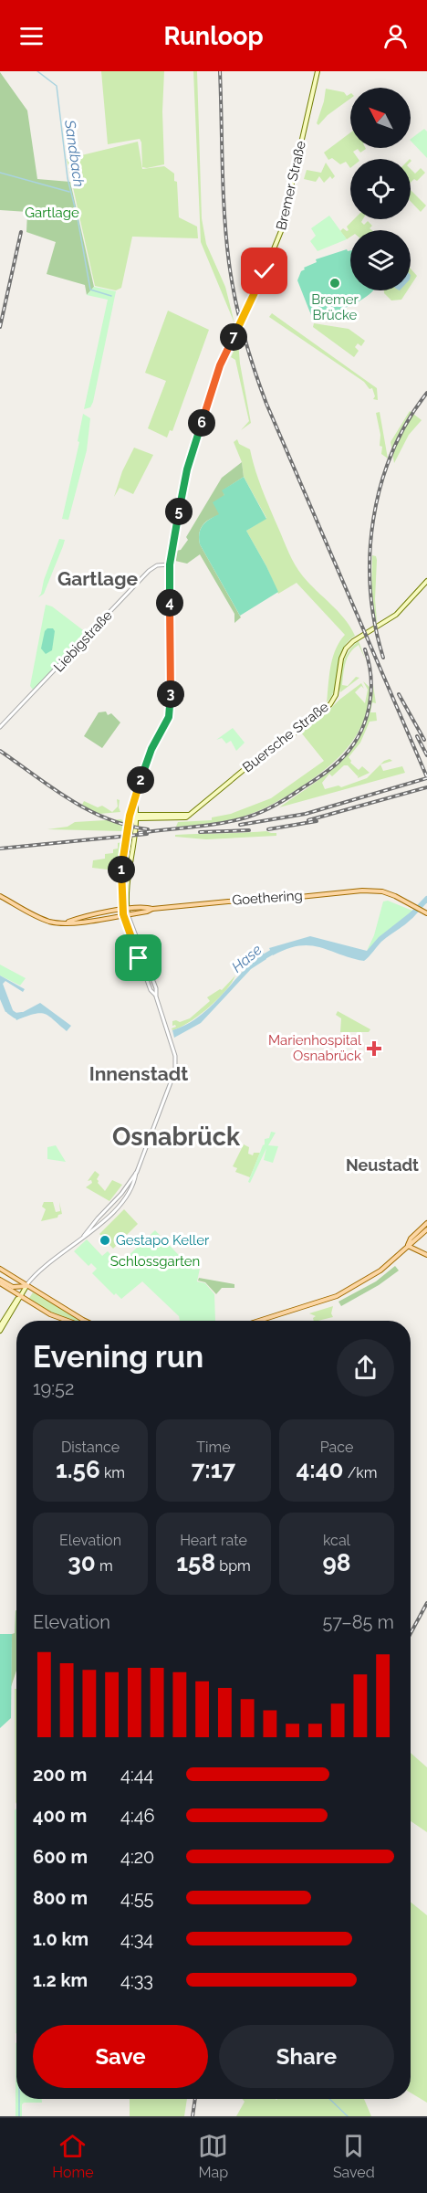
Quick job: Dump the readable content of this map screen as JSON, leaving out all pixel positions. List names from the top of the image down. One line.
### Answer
{"streets":{"main road":["Bremer Straße","Buersche Straße","Goethering"],"street":["Liebigstraße"]},"crossings":[["Bremer Straße","Liebigstraße"],["Bremer Straße","Buersche Straße"],["Bremer Straße","Goethering"]],"districts":["Gartlage","Innenstadt","Osnabrück","Neustadt"],"water":["Sandbach","Hase"],"parks":["Gartlage","Schlossgarten"],"places":{"other":["Bremer Brücke","Gestapo Keller"],"health":["Marienhospital Osnabrück"]},"north":"top left","page":{"header":"Runloop","pins":["7","6","5","4","3","2","1"],"heading":["Evening run","19:52"],"stats":[["Distance","1.56 km"],["Time","7:17"],["Pace","4:40 /km"],["Elevation","30 m"],["Heart rate","158 bpm"],["kcal","98"]],"chart":["Elevation","57–85 m"],"list":[{"name":"200 m","note":"4:44"},{"name":"400 m","note":"4:46"},{"name":"600 m","note":"4:20"},{"name":"800 m","note":"4:55"},{"name":"1.0 km","note":"4:34"},{"name":"1.2 km","note":"4:33"}],"buttons":["Save","Share"],"tabs":["Home","Map","Saved"]}}
